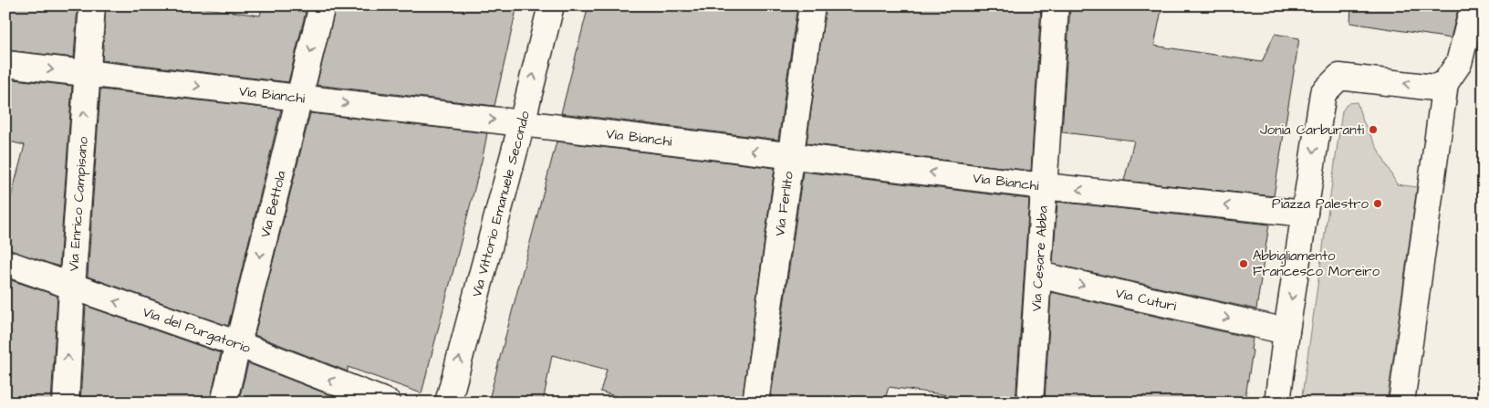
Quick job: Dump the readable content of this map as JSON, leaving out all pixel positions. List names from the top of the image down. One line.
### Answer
{"streets":{"street":["Via Bianchi","Via Enrico Campisano","Via Ferlito","Via Bettola","Via Vittorio Emanuele Secondo","Via Cesare Abba","Via Cuturi","Via del Purgatorio"]},"crossings":[["Via Bianchi","Via Enrico Campisano"],["Via Bianchi","Via Ferlito"],["Via Bianchi","Via Bettola"],["Via Bianchi","Via Vittorio Emanuele Secondo"],["Via Bianchi","Via Cesare Abba"],["Via Enrico Campisano","Via del Purgatorio"],["Via Bettola","Via del Purgatorio"],["Via Cesare Abba","Via Cuturi"]],"one_way":["Via Enrico Campisano","Via Bettola","Via Vittorio Emanuele Secondo","Via Cuturi","Via del Purgatorio"],"places":["Jonia Carburanti","Piazza Palestro","Abbigliamento Francesco Moreiro"]}
